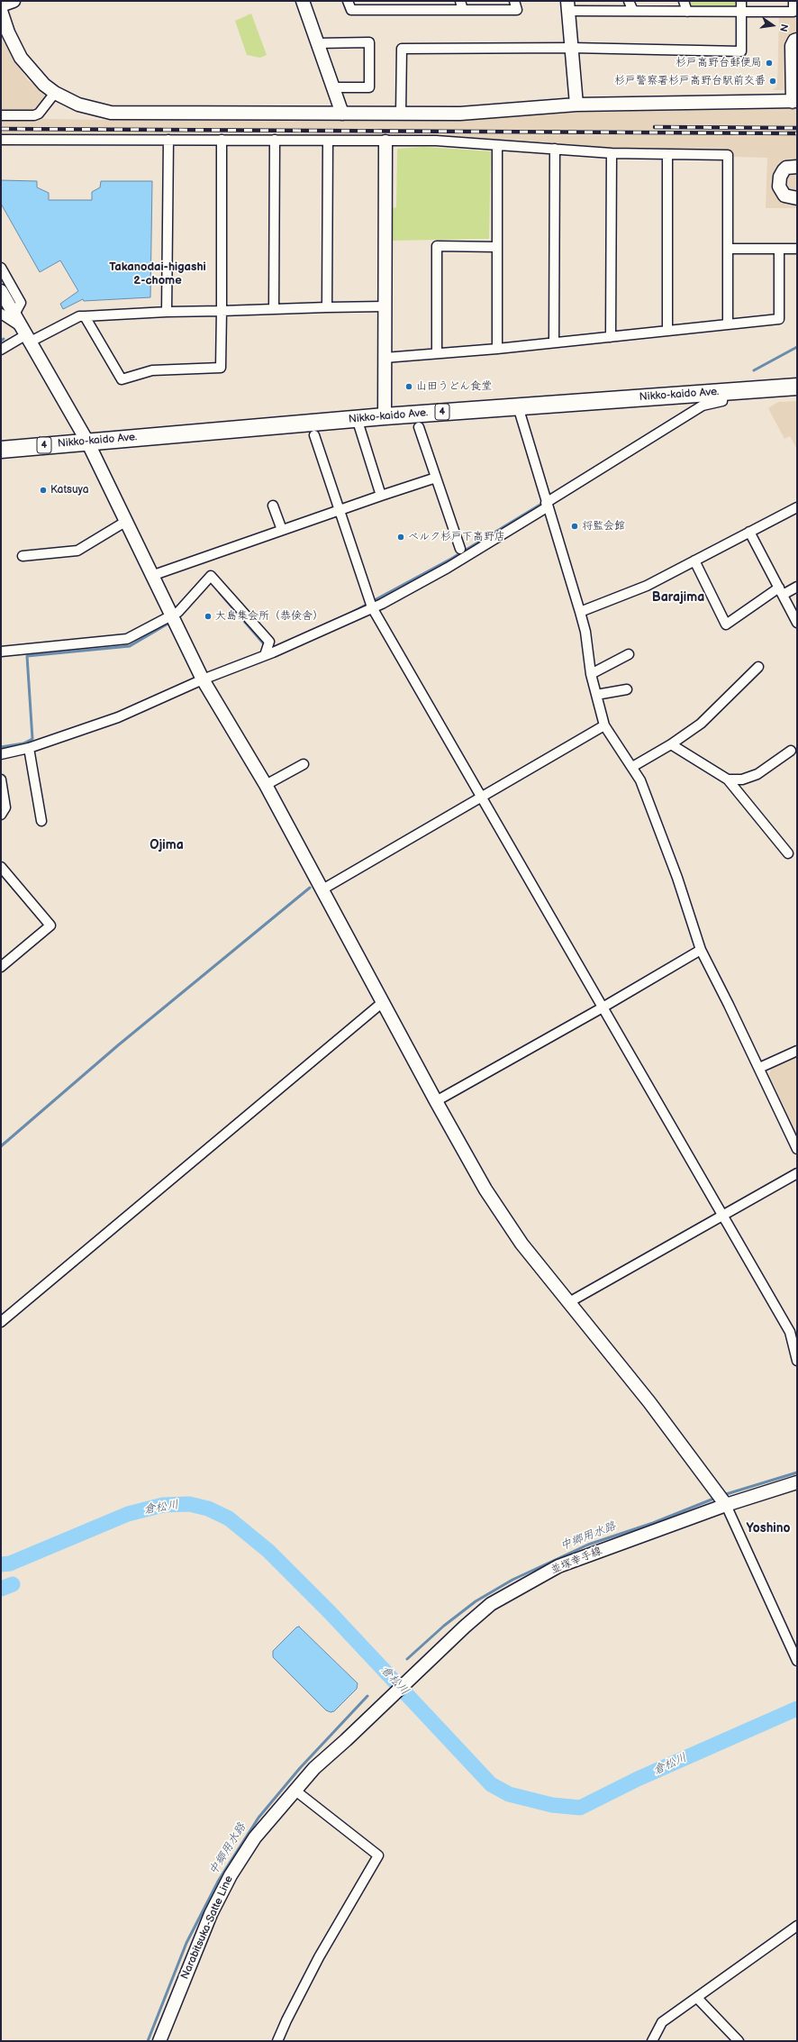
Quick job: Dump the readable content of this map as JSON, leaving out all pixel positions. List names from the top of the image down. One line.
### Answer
{"streets":{"highway":["Nikko-kaido Ave.","4"],"street":["並塚幸手線","Narabitsuka-Satte Line"]},"crossings":[["並塚幸手線","Narabitsuka-Satte Line"]],"districts":["Takanodai-higashi 2-chome","Barajima","Ojima","Yoshino"],"water":["倉松川","中郷用水路"],"places":["杉戸高野台郵便局","杉戸警察署杉戸高野台駅前交番","山田うどん食堂","Katsuya","将監会館","ベルク杉戸下高野店","大島集会所（恭倹舎）"],"north":"right"}
